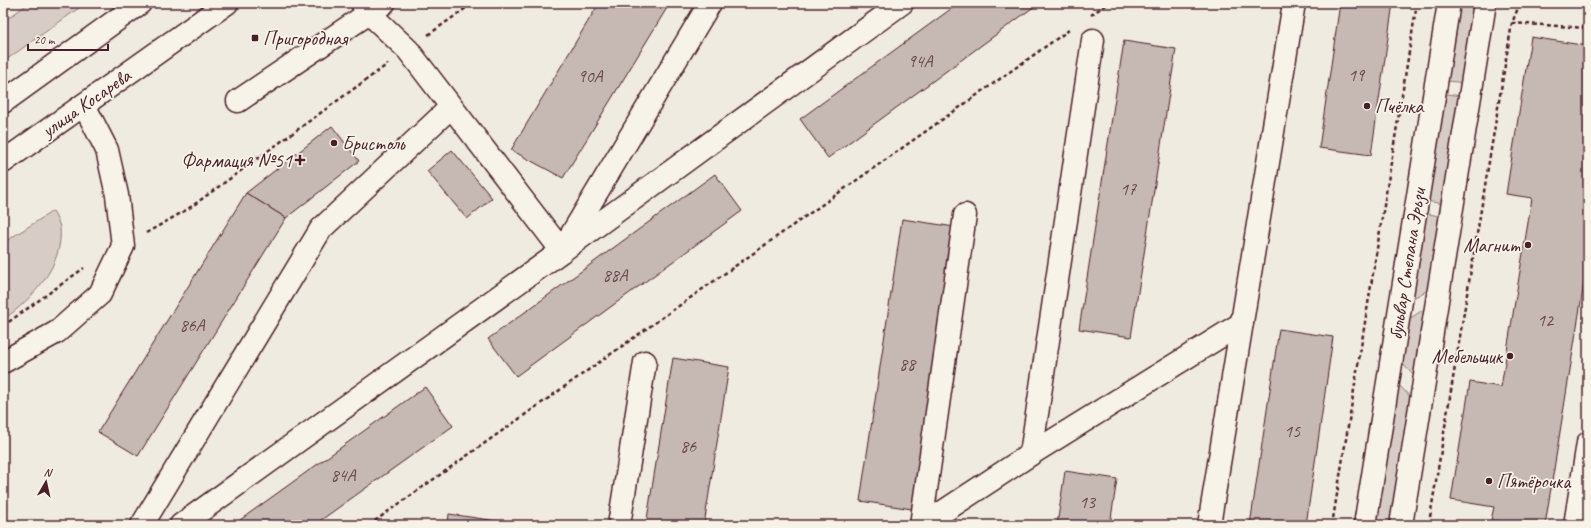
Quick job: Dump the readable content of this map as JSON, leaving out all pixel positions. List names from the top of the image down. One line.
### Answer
{"streets":{"street":["улица Косарева","бульвар Степана Эрьзи"]},"places":{"transit":["Пригородная"],"other":["Пчёлка","Бристоль","Магнит","Мебельщик","Пятёрочка"],"health":["Фармация №51"]},"house_numbers":["94А","19","90А","17","88А","12","86А","88","15","86","84А","13"],"scale_bar":"20 m","north":"top"}
